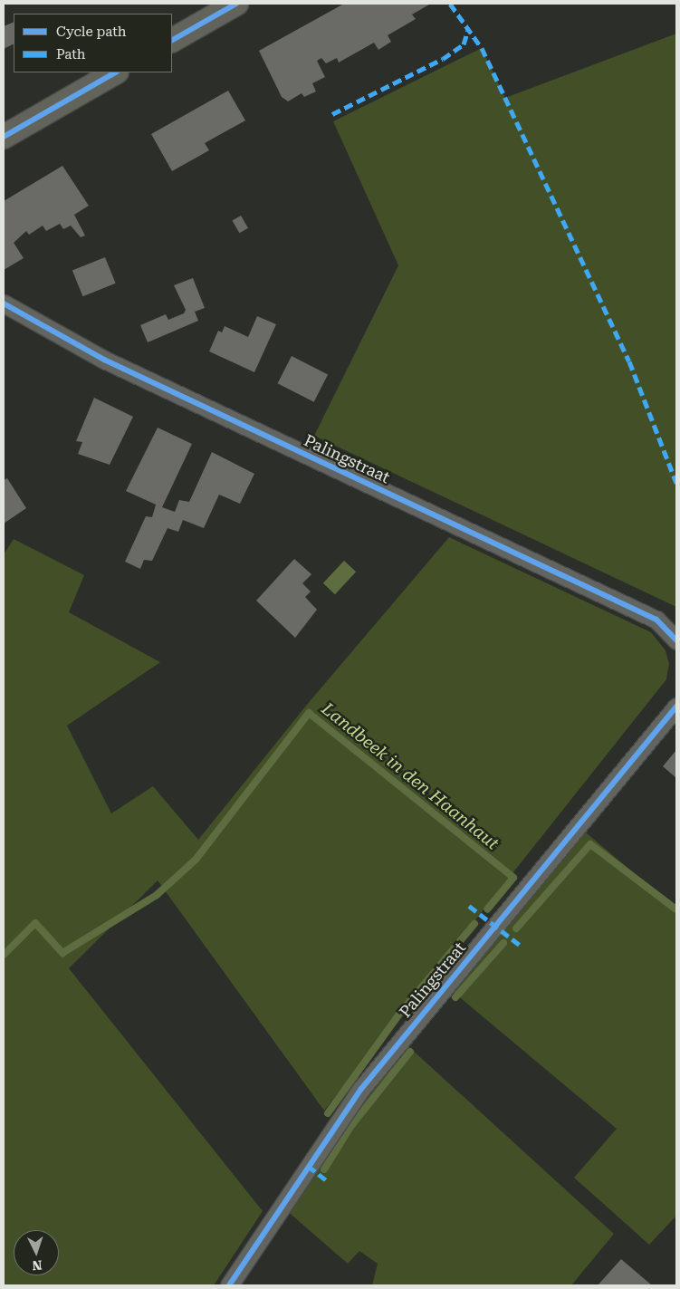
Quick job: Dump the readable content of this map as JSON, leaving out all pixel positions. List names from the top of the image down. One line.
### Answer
{"streets":{"street":["Palingstraat"]},"water":["Landbeek in den Haanhaut"],"legend":["Cycle path","Path"],"north":"bottom"}
